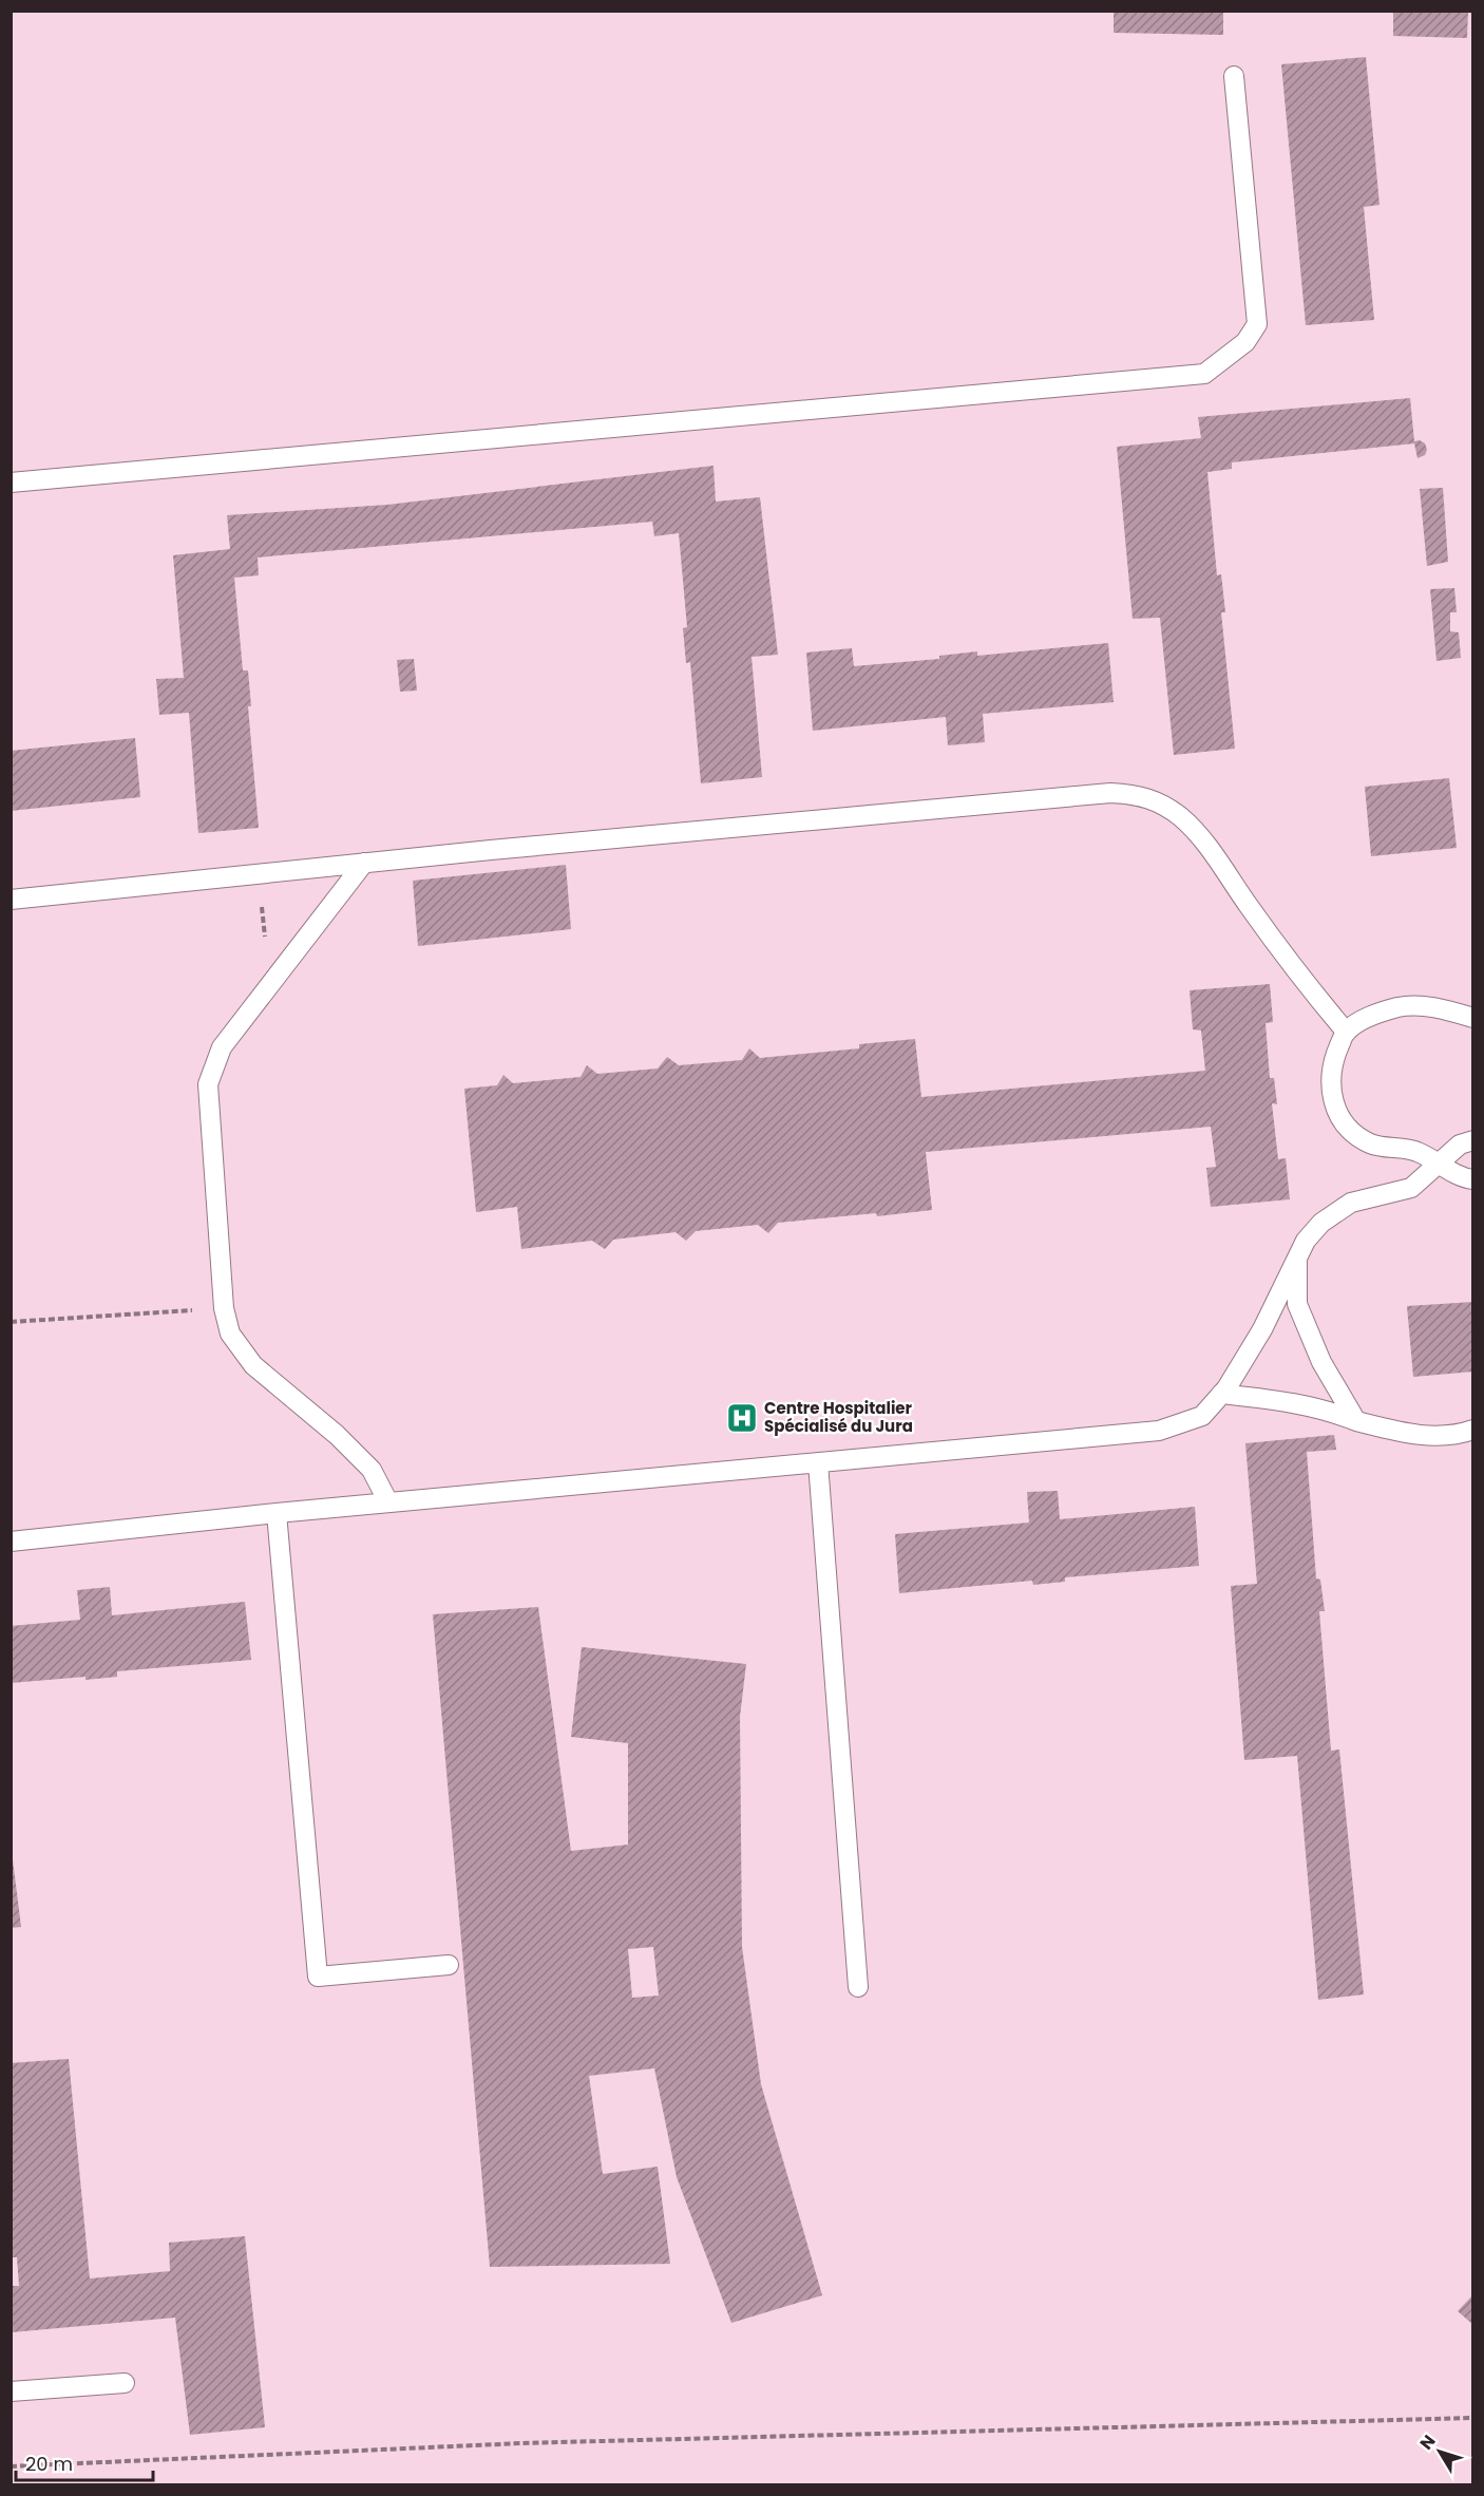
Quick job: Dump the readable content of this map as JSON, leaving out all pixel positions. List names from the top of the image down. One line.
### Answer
{"places":{"hospital":["Centre Hospitalier Spécialisé du Jura"]},"scale_bar":"20 m","north":"top left"}
